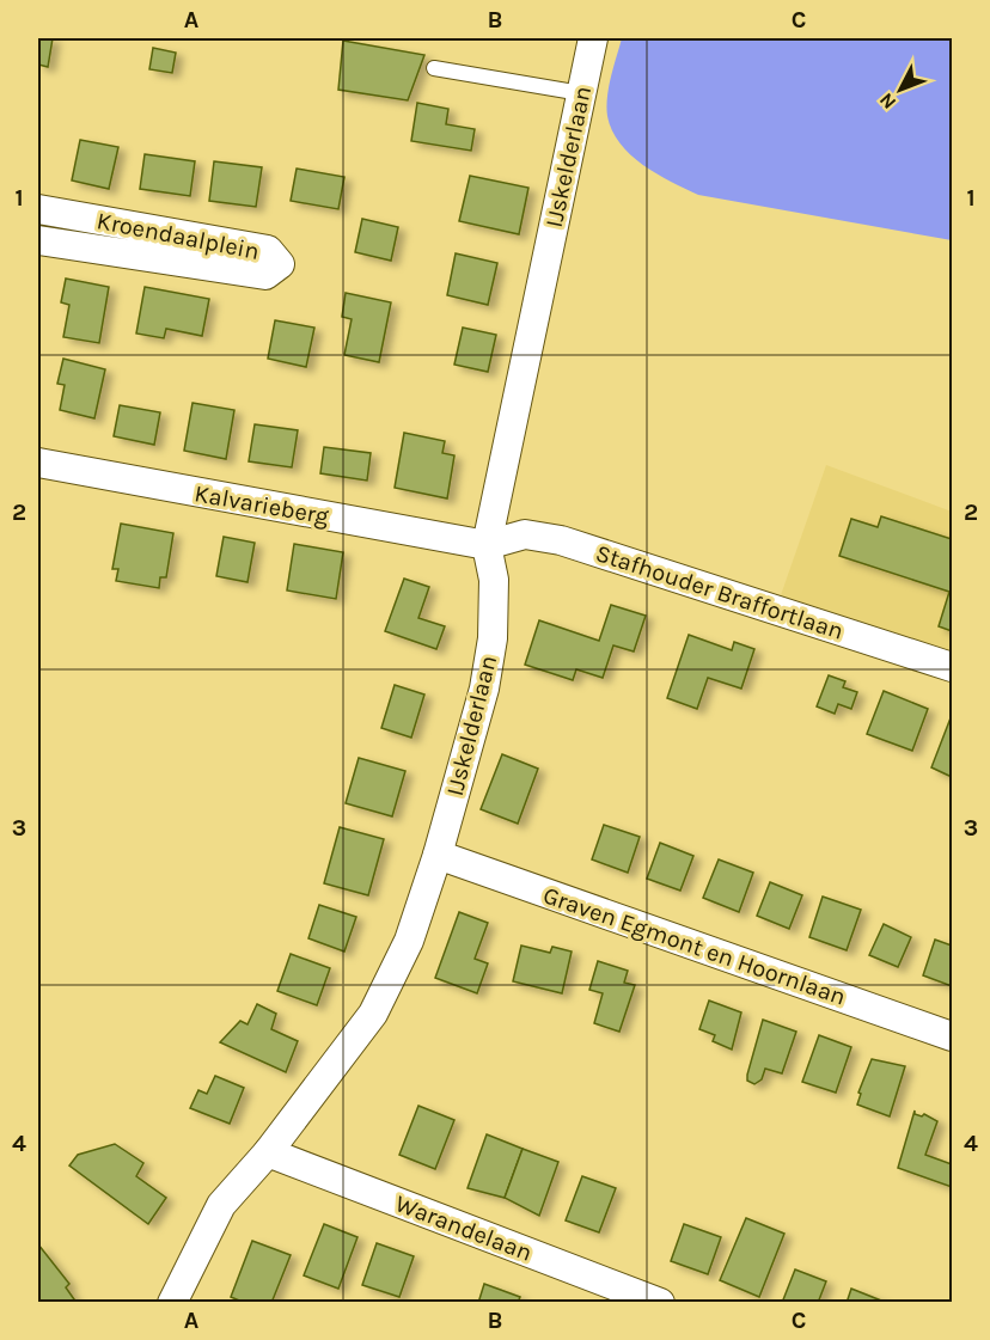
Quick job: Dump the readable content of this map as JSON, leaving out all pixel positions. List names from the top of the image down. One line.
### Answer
{"streets":{"street":["IJskelderlaan","Kroendaalplein","Kalvarieberg","Stafhouder Braffortlaan","Graven Egmont en Hoornlaan","Warandelaan"]},"crossings":[["IJskelderlaan","Kalvarieberg"],["IJskelderlaan","Stafhouder Braffortlaan"],["IJskelderlaan","Graven Egmont en Hoornlaan"],["IJskelderlaan","Warandelaan"],["Kalvarieberg","Stafhouder Braffortlaan"]],"north":"bottom left","grid":{"columns":["A","B","C"],"rows":["1","2","3","4"]}}
